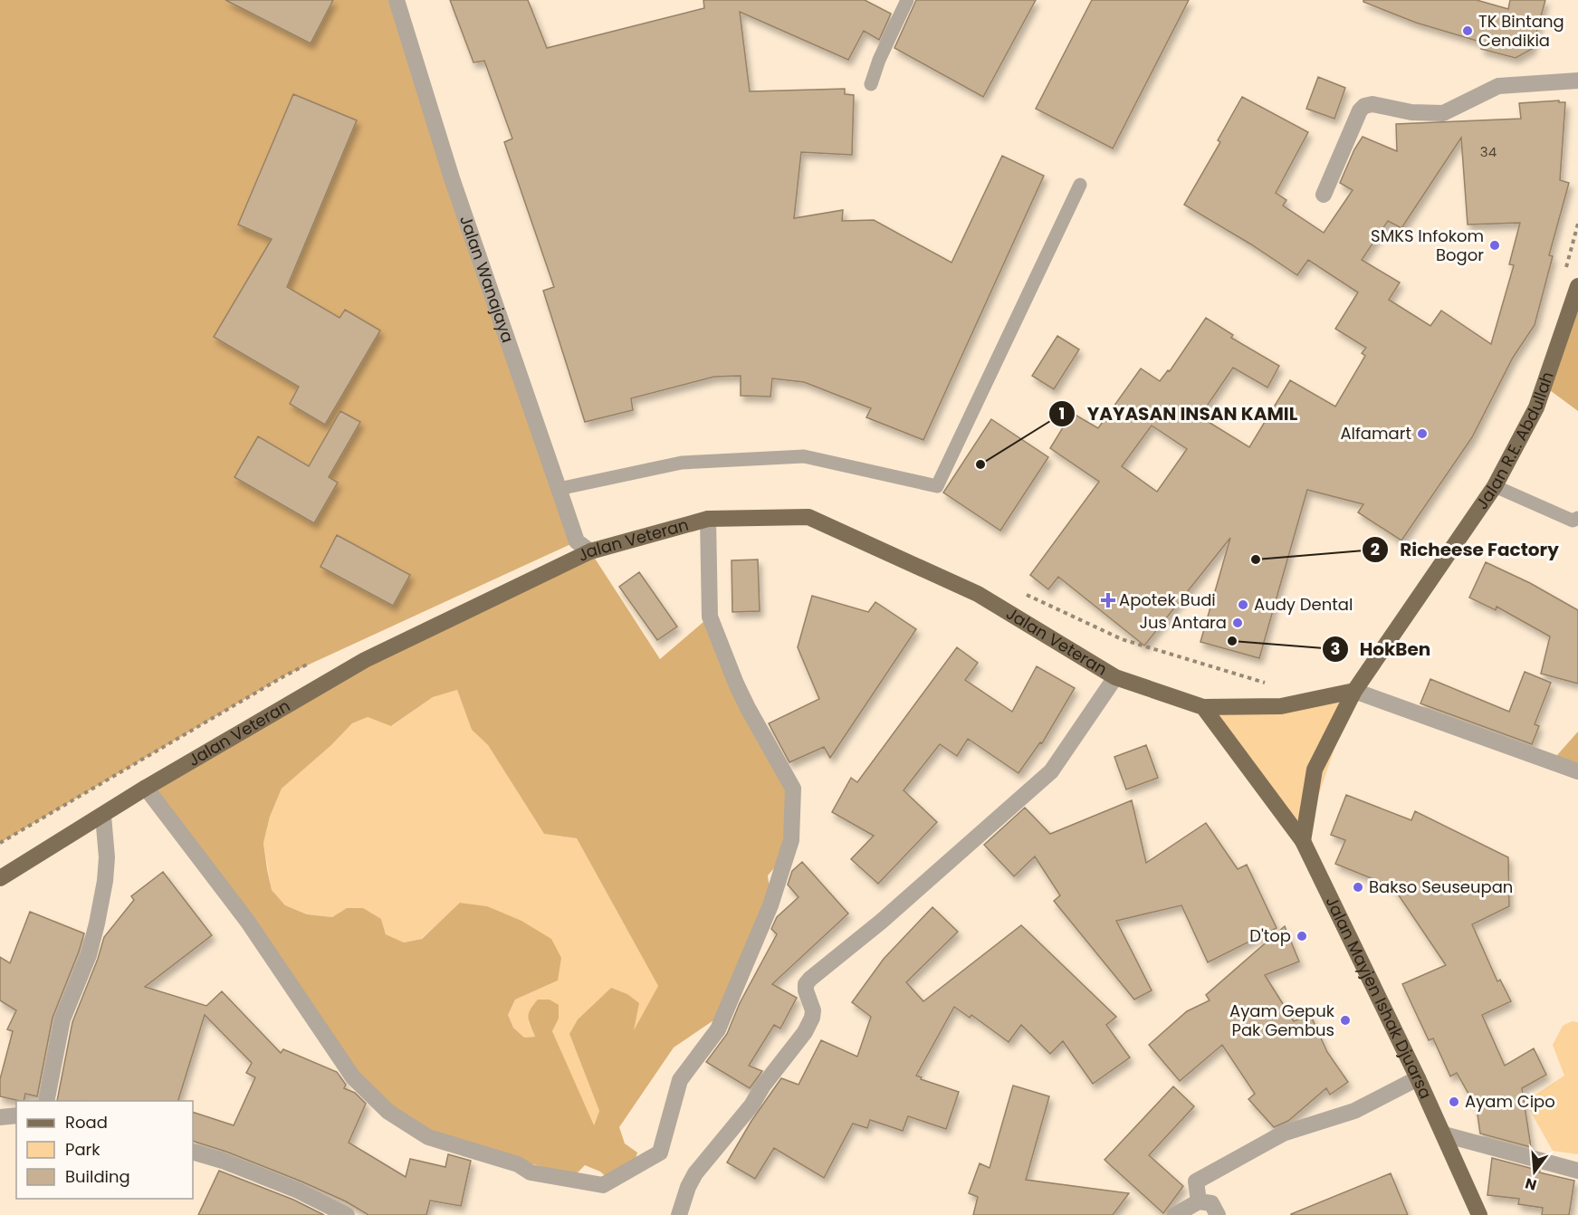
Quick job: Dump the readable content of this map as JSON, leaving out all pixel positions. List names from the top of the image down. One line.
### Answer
{"streets":{"main road":["Jalan R.E. Abdullah","Jalan Veteran","Jalan Mayjen Ishak Djuarsa"],"street":["Jalan Wanajaya"]},"crossings":[["Jalan Wanajaya","Jalan Veteran"],["Jalan R.E. Abdullah","Jalan Veteran"],["Jalan R.E. Abdullah","Jalan Mayjen Ishak Djuarsa"],["Jalan Veteran","Jalan Mayjen Ishak Djuarsa"]],"places":{"other":["TK Bintang Cendikia","SMKS Infokom Bogor","Alfamart","YAYASAN INSAN KAMIL","Richeese Factory","Audy Dental","Jus Antara","HokBen","Bakso Seuseupan","D'top","Ayam Gepuk Pak Gembus","Ayam Cipo"],"health":["Apotek Budi"]},"house_numbers":["34"],"legend":["Road","Park","Building"],"north":"bottom"}
